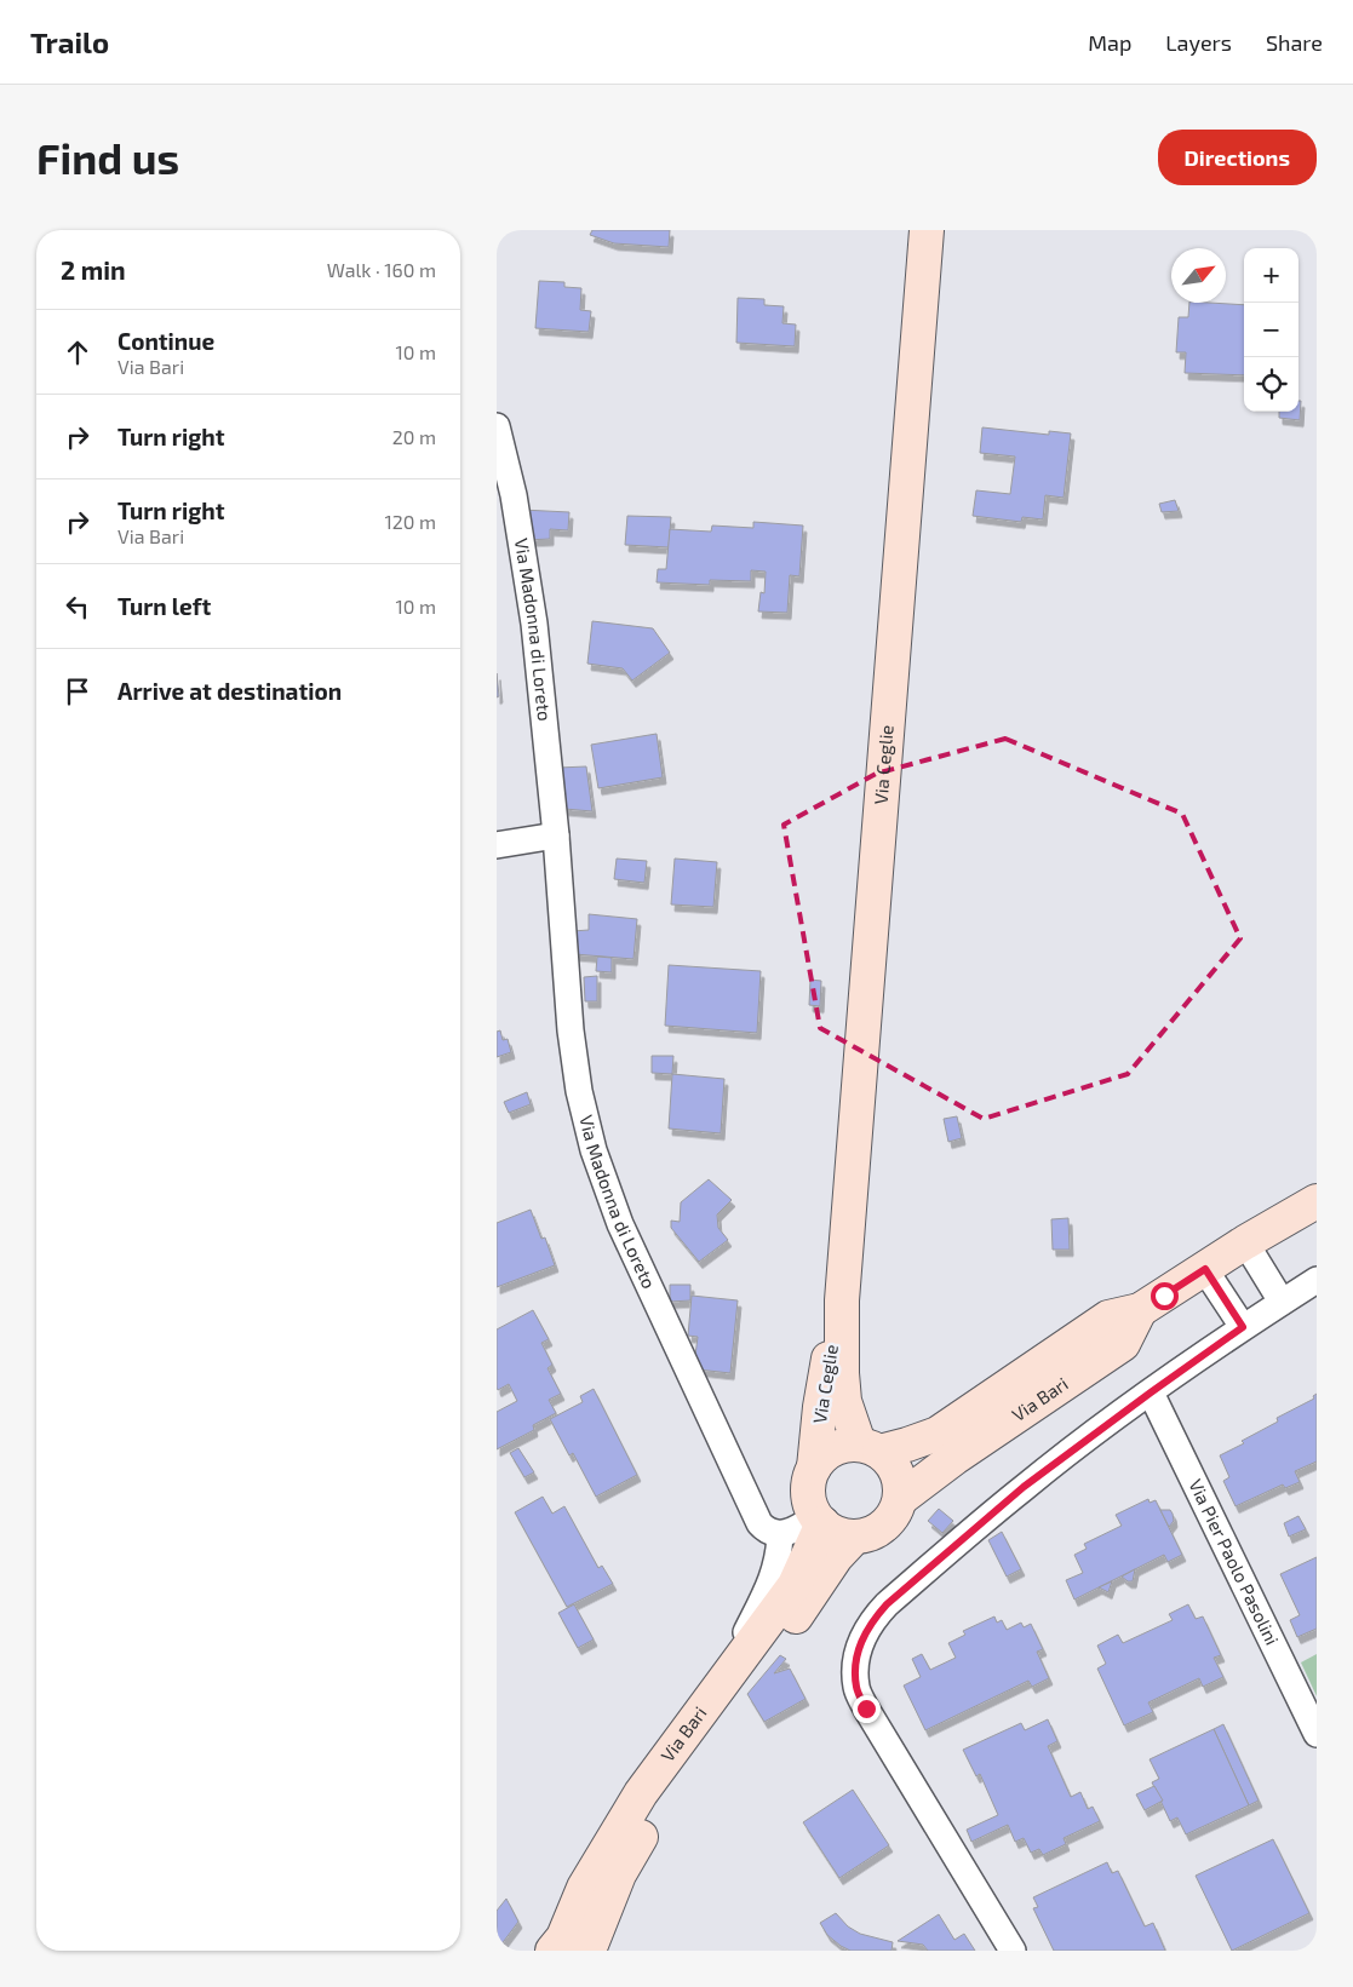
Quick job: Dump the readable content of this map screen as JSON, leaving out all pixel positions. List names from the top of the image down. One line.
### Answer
{"streets":{"main road":["Via Ceglie","Via Bari"],"street":["Via Madonna di Loreto","Via Pier Paolo Pasolini"]},"crossings":[["Via Ceglie","Via Bari"]],"north":"top right","page":{"header":"Trailo","nav":["Map","Layers","Share"],"buttons":"Directions","title":"Find us","heading":["2 min","Walk · 160 m"],"map_buttons":["+","−"],"list":[["Continue","Via Bari","10 m"],["Turn right","20 m"],["Turn right","Via Bari","120 m"],["Turn left","10 m"],"Arrive at destination"]}}
